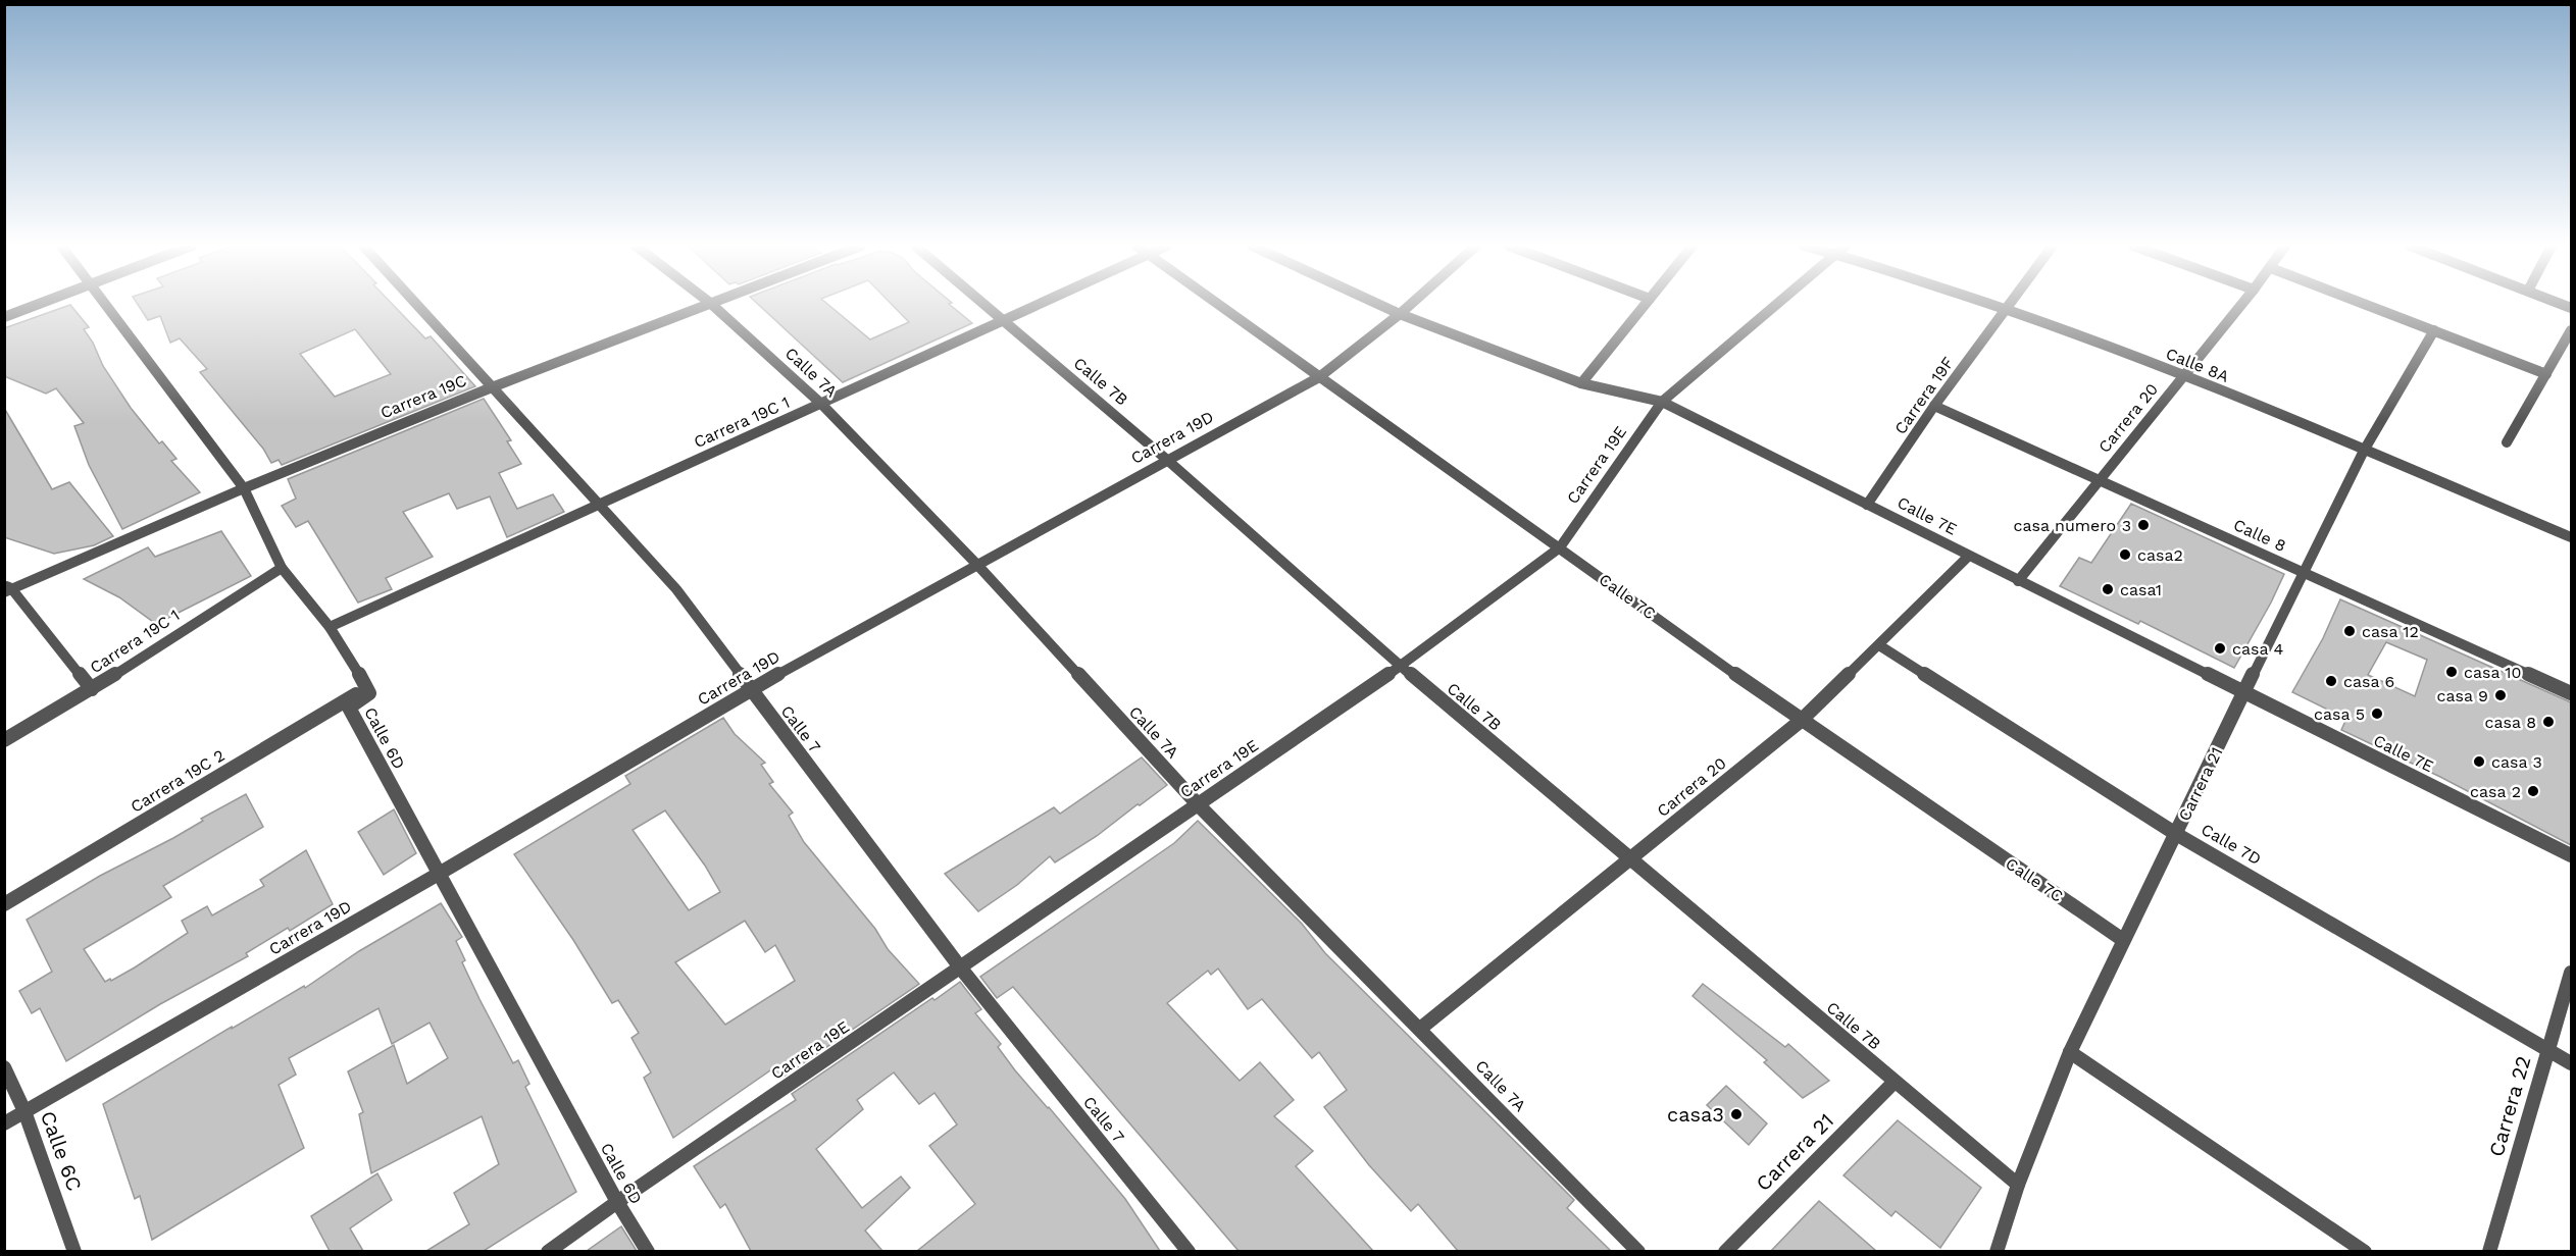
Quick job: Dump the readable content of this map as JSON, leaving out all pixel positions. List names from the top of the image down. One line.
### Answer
{"streets":{"street":["Calle 8A","Calle 7A","Calle 7B","Carrera 19F","Carrera 19C","Carrera 20","Carrera 19C 1","Carrera 19D","Carrera 19E","Calle 7E","Calle 8","Calle 7C","Calle 7","Calle 6D","Carrera 19C 2","Carrera 21","Calle 7D","Carrera 22","Calle 6C"]},"crossings":[["Calle 8A","Carrera 19F"],["Calle 8A","Carrera 20"],["Calle 8A","Carrera 21"],["Calle 7A","Carrera 20"],["Calle 7A","Carrera 19C 1"],["Calle 7A","Carrera 19D"],["Calle 7A","Carrera 19E"],["Calle 7B","Carrera 20"],["Calle 7B","Carrera 19C 1"],["Calle 7B","Carrera 19D"],["Calle 7B","Carrera 19E"],["Calle 7B","Carrera 21"],["Carrera 19F","Calle 7E"],["Carrera 19F","Calle 8"],["Carrera 19C","Calle 7"],["Carrera 19C","Calle 6D"],["Carrera 20","Calle 7E"],["Carrera 20","Calle 8"],["Carrera 20","Calle 7C"],["Carrera 20","Calle 7D"],["Carrera 19C 1","Calle 7"],["Carrera 19C 1","Calle 6D"],["Carrera 19D","Calle 7E"],["Carrera 19D","Calle 7C"],["Carrera 19D","Calle 7"],["Carrera 19D","Calle 6D"],["Carrera 19D","Calle 6C"],["Carrera 19E","Calle 7E"],["Carrera 19E","Calle 7C"],["Carrera 19E","Calle 7"],["Carrera 19E","Calle 6D"],["Calle 7E","Carrera 21"],["Calle 8","Carrera 21"],["Calle 7C","Carrera 21"],["Calle 6D","Carrera 19C 2"],["Carrera 21","Calle 7D"],["Calle 7D","Carrera 22"]],"places":["casa numero 3","casa2","casa1","casa 12","casa 4","casa 10","casa 6","casa 9","casa 5","casa 8","casa 3","casa 2","casa3"]}
